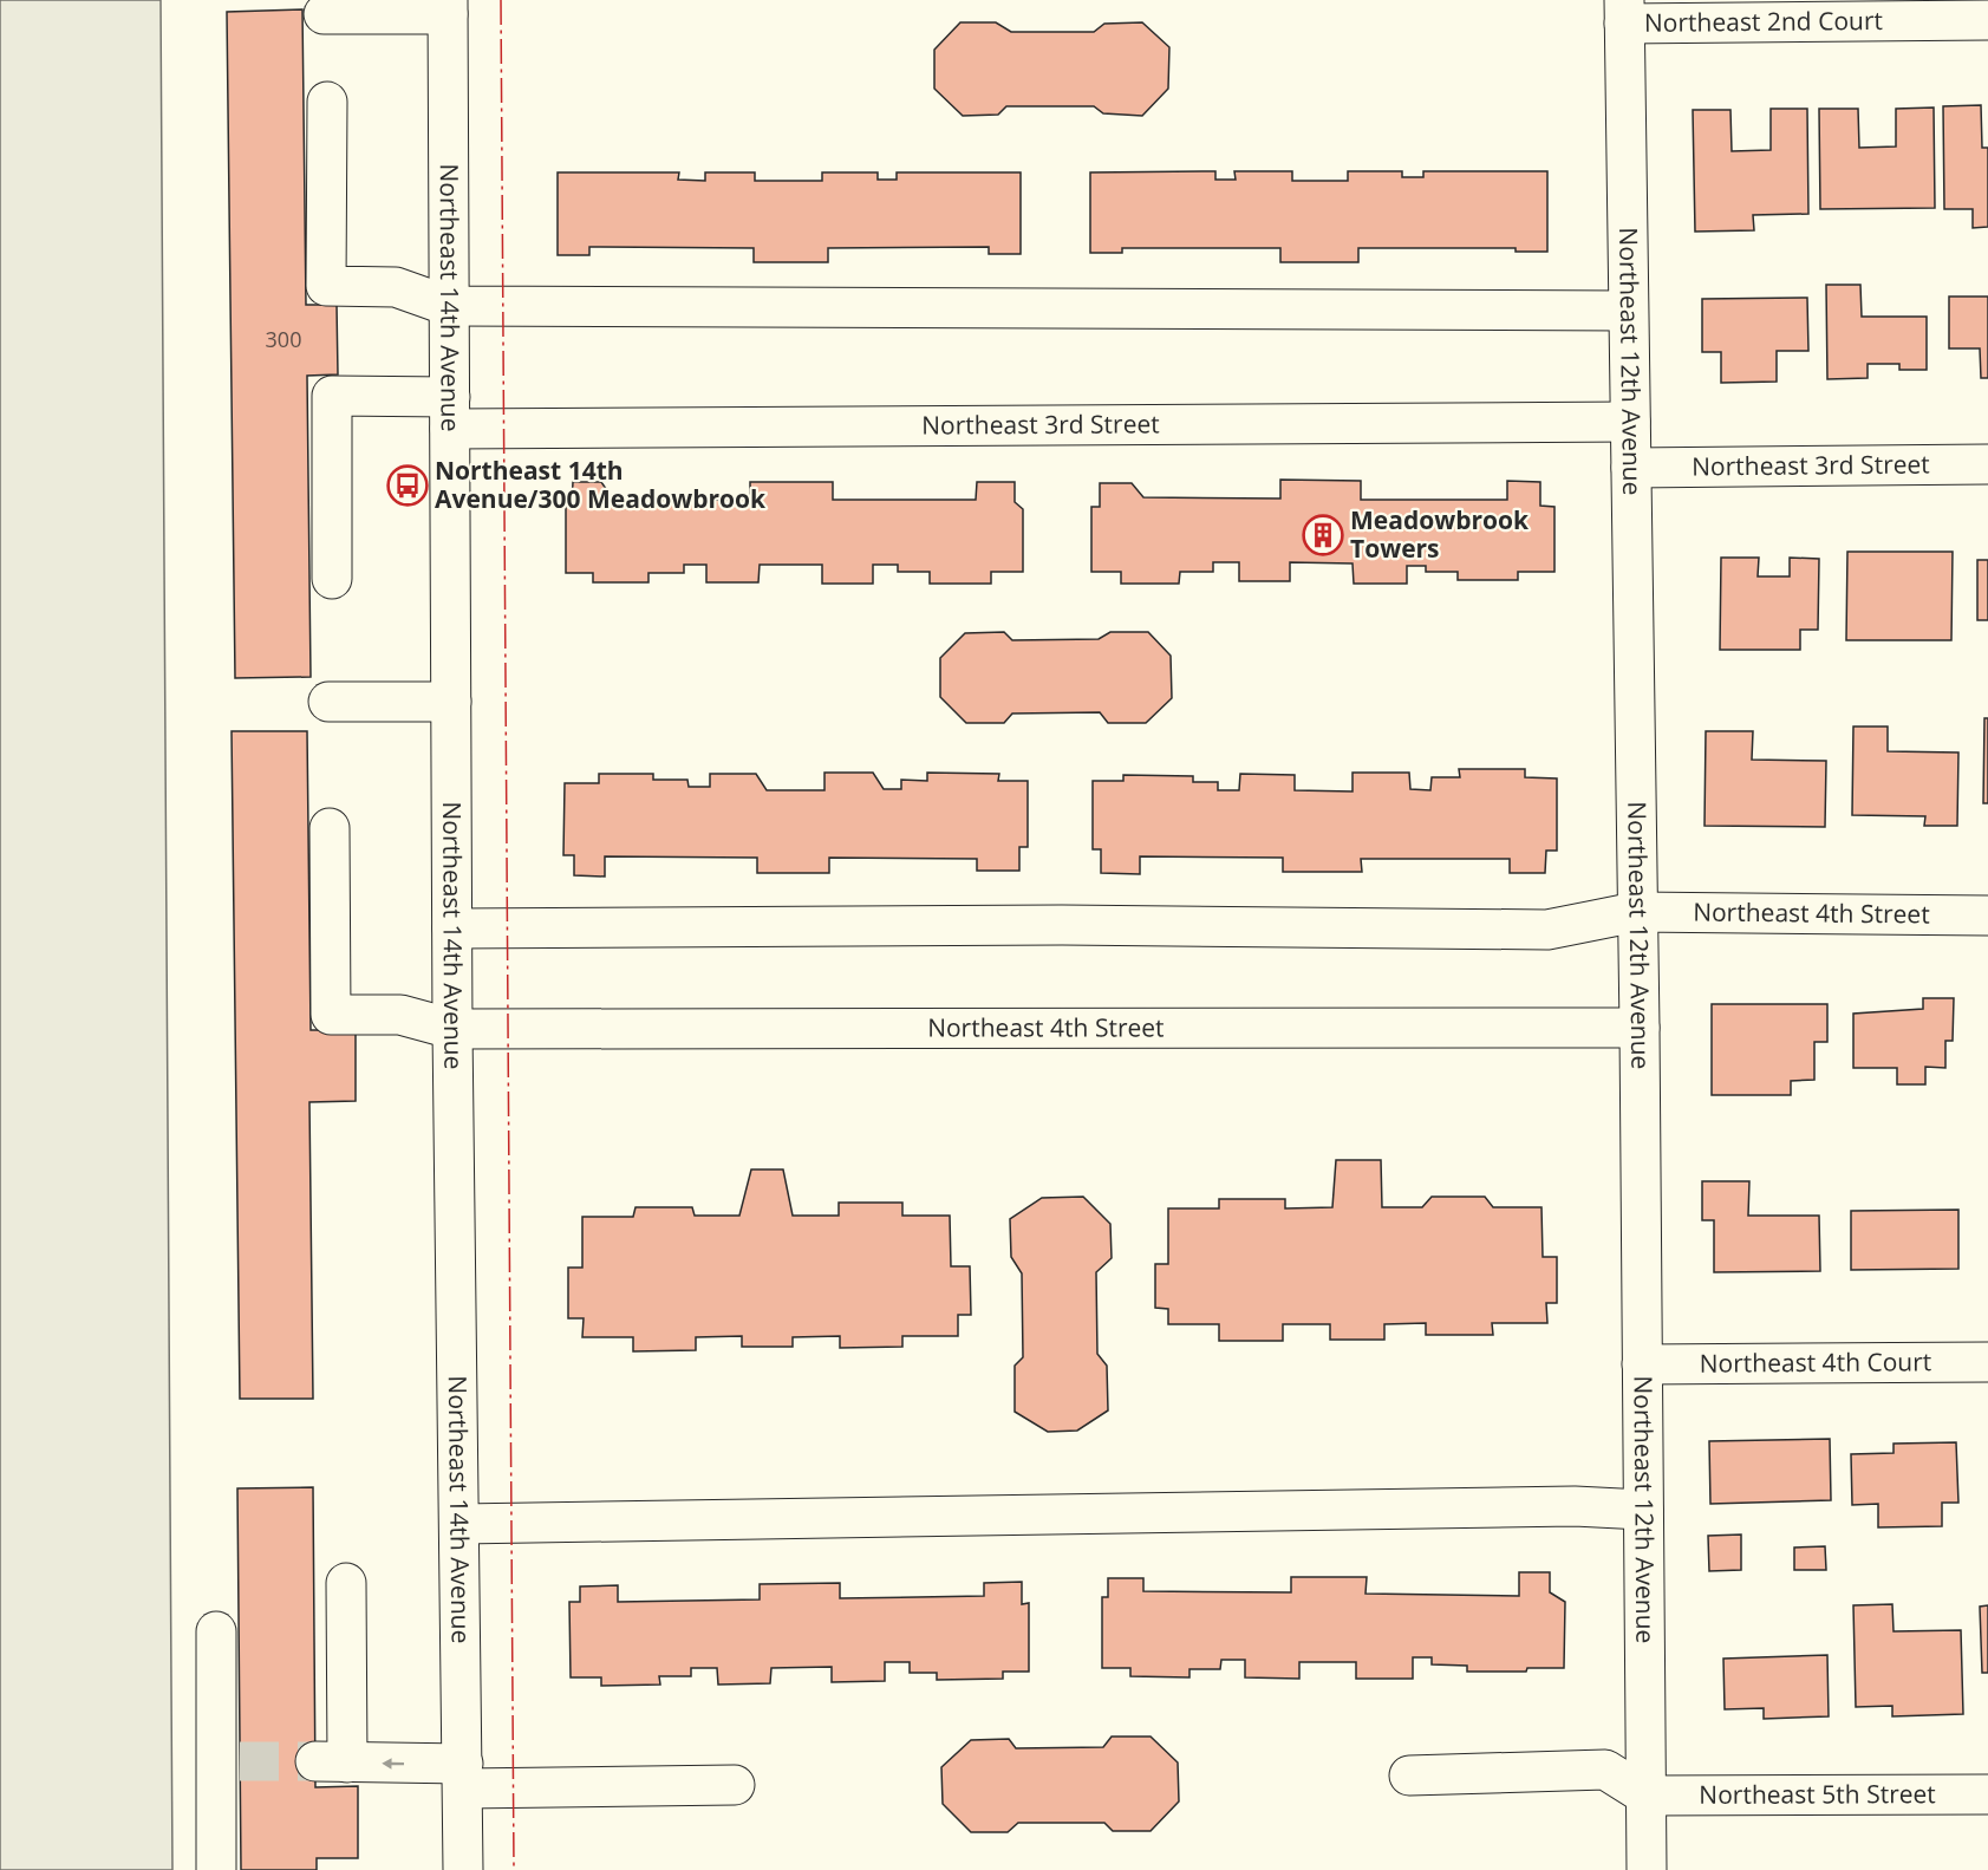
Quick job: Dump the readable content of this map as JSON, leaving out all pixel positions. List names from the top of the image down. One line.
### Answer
{"streets":{"street":["Northeast 2nd Court","Northeast 14th Avenue","Northeast 12th Avenue","Northeast 3rd Street","Northeast 4th Street","Northeast 4th Court","Northeast 5th Street"]},"crossings":[["Northeast 2nd Court","Northeast 12th Avenue"],["Northeast 14th Avenue","Northeast 3rd Street"],["Northeast 14th Avenue","Northeast 4th Street"],["Northeast 12th Avenue","Northeast 3rd Street"],["Northeast 12th Avenue","Northeast 4th Street"],["Northeast 12th Avenue","Northeast 4th Court"],["Northeast 12th Avenue","Northeast 5th Street"]],"places":{"bus stop":["Northeast 14th Avenue/300 Meadowbrook"],"building":["Meadowbrook Towers"]},"house_numbers":["300"]}
